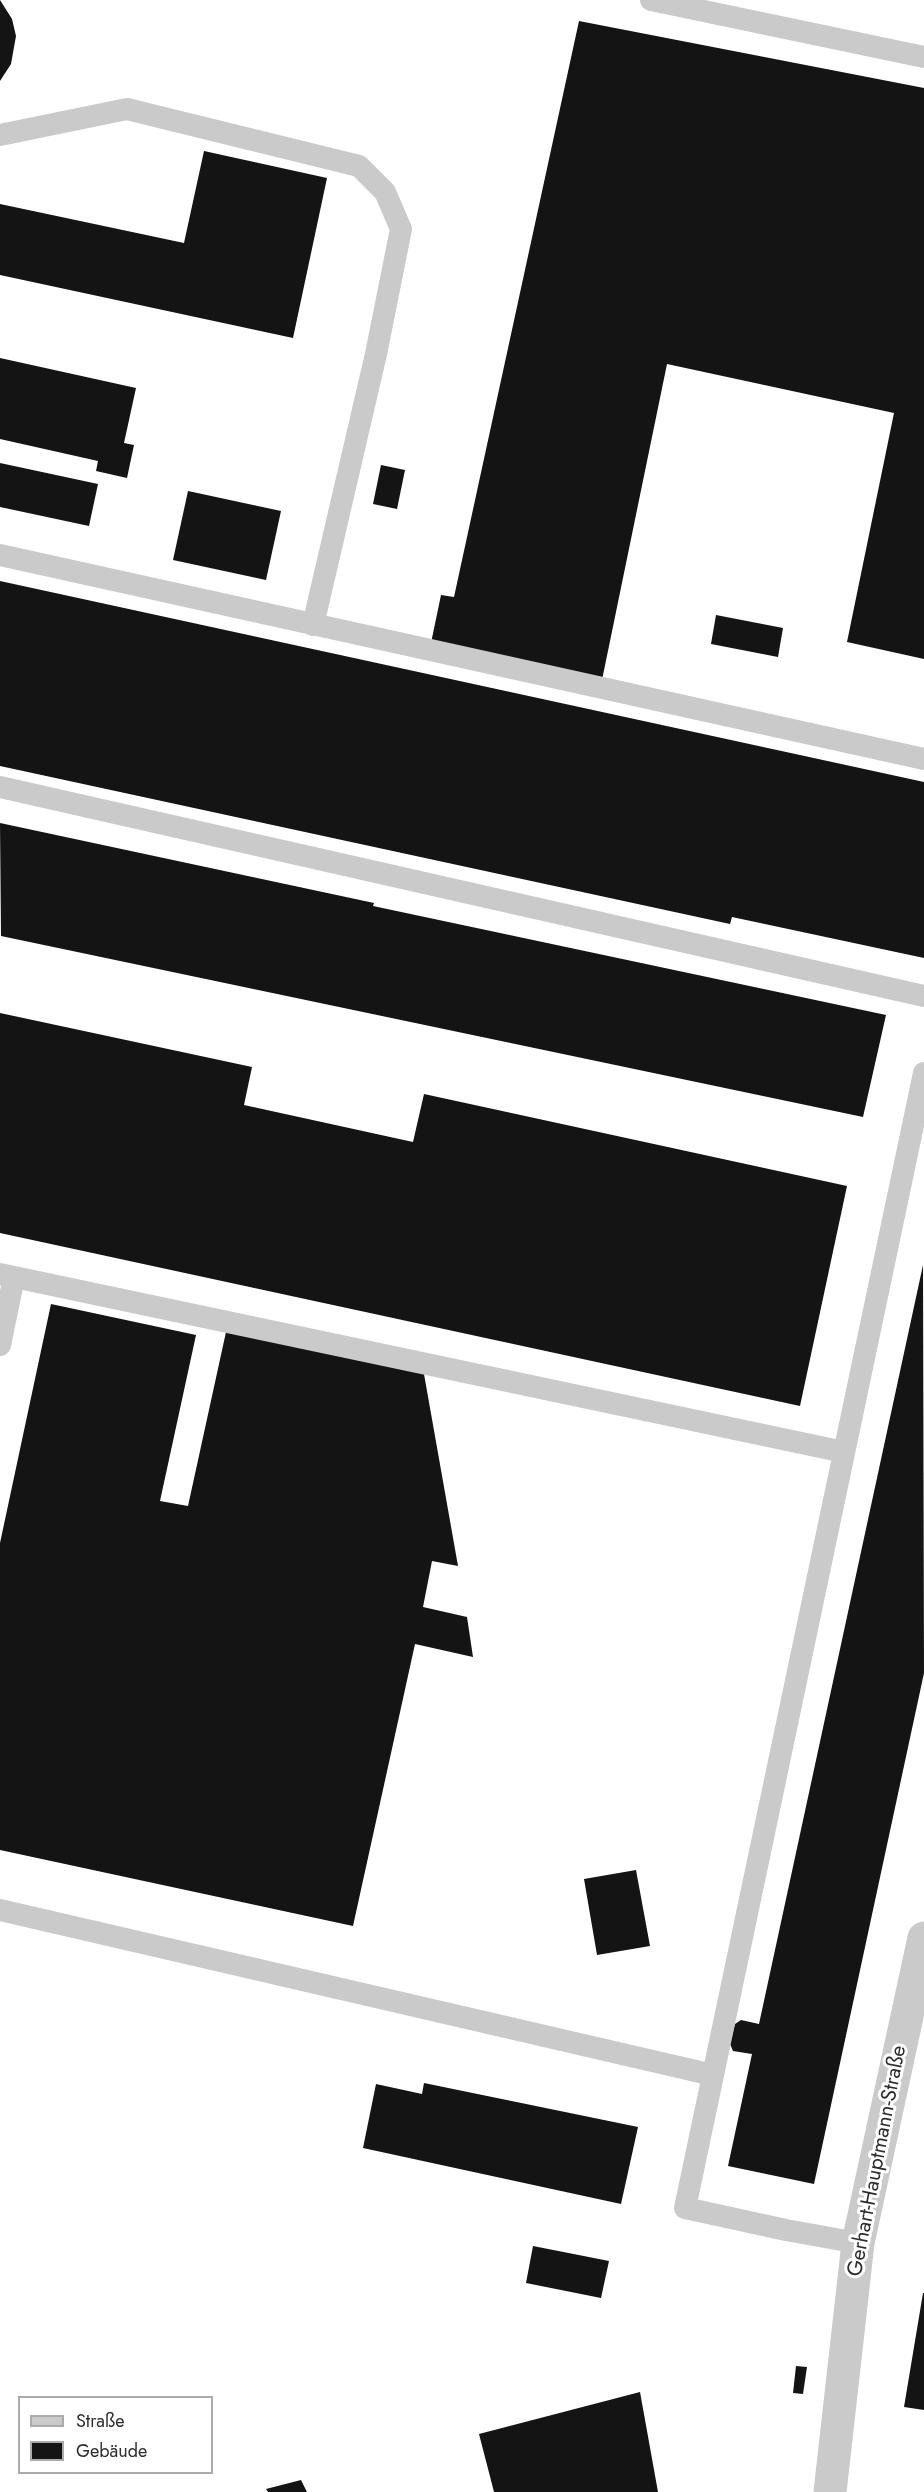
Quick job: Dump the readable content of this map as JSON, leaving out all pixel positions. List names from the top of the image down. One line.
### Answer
{"streets":{"street":["Gerhart-Hauptmann-Straße"]},"legend":["Straße","Gebäude"]}
